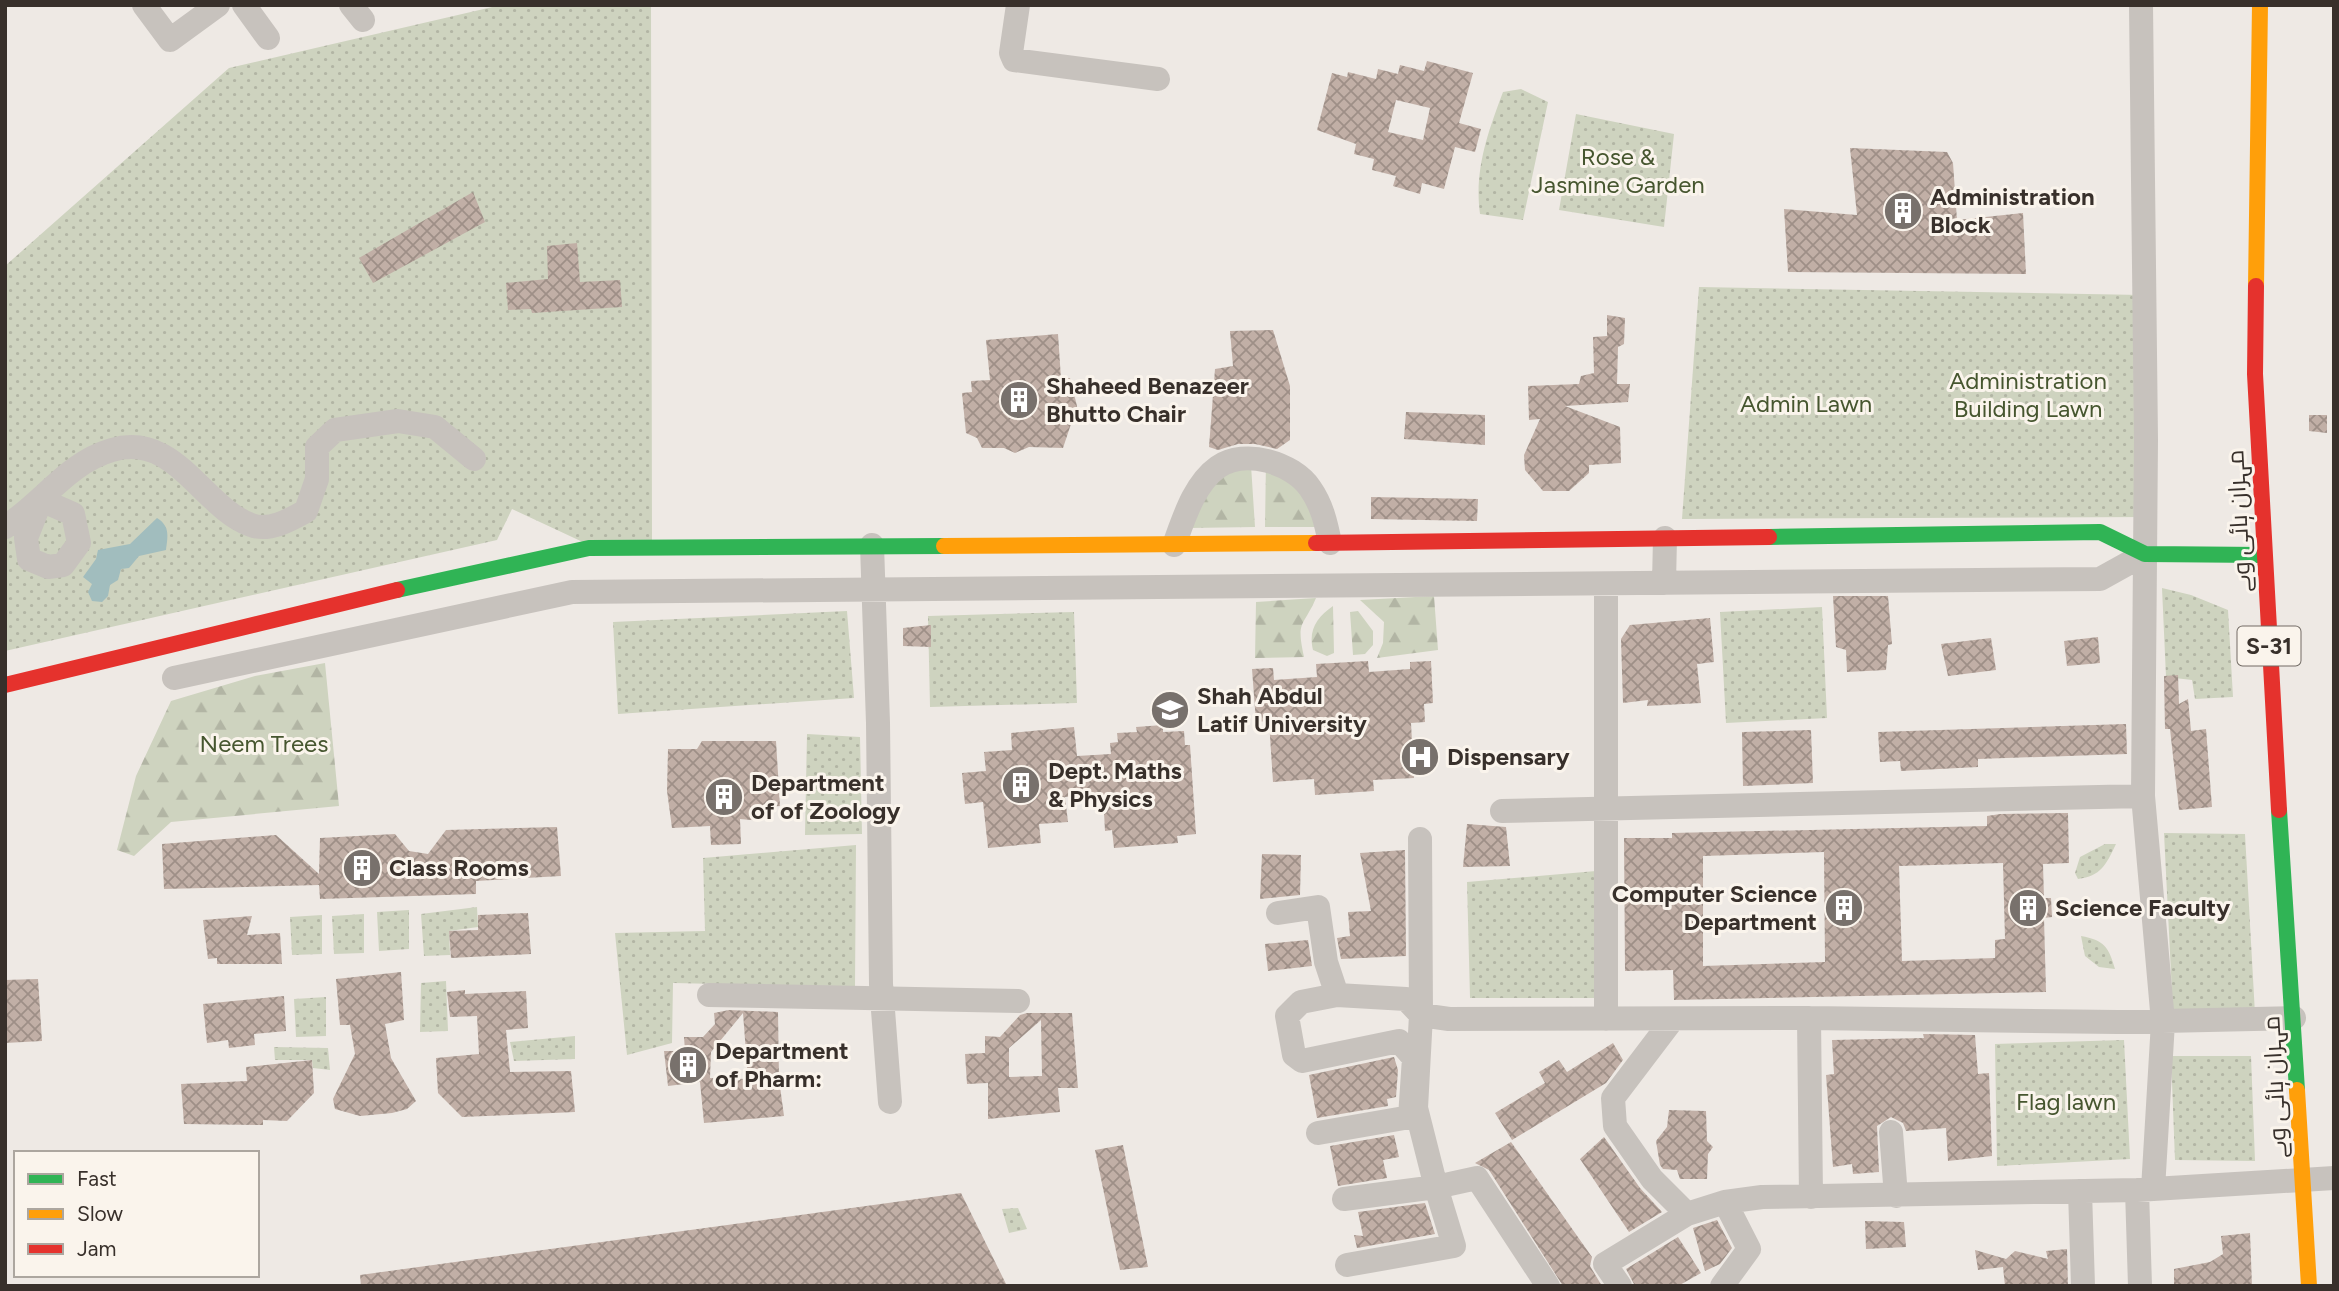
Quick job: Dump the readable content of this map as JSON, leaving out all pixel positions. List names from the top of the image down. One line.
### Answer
{"streets":{"street":["مہران ہائی وے","S-31"]},"parks":["Rose & Jasmine Garden","Administration Building Lawn","Admin Lawn","Neem Trees","Flag lawn"],"places":{"building":["Administration Block","Shaheed Benazeer Bhutto Chair","Dept. Maths & Physics","Department of of Zoology","Class Rooms","Computer Science Department","Science Faculty","Department of Pharm:"],"school or university":["Shah Abdul Latif University"],"hospital":["Dispensary"]},"legend":["Fast","Slow","Jam"]}
